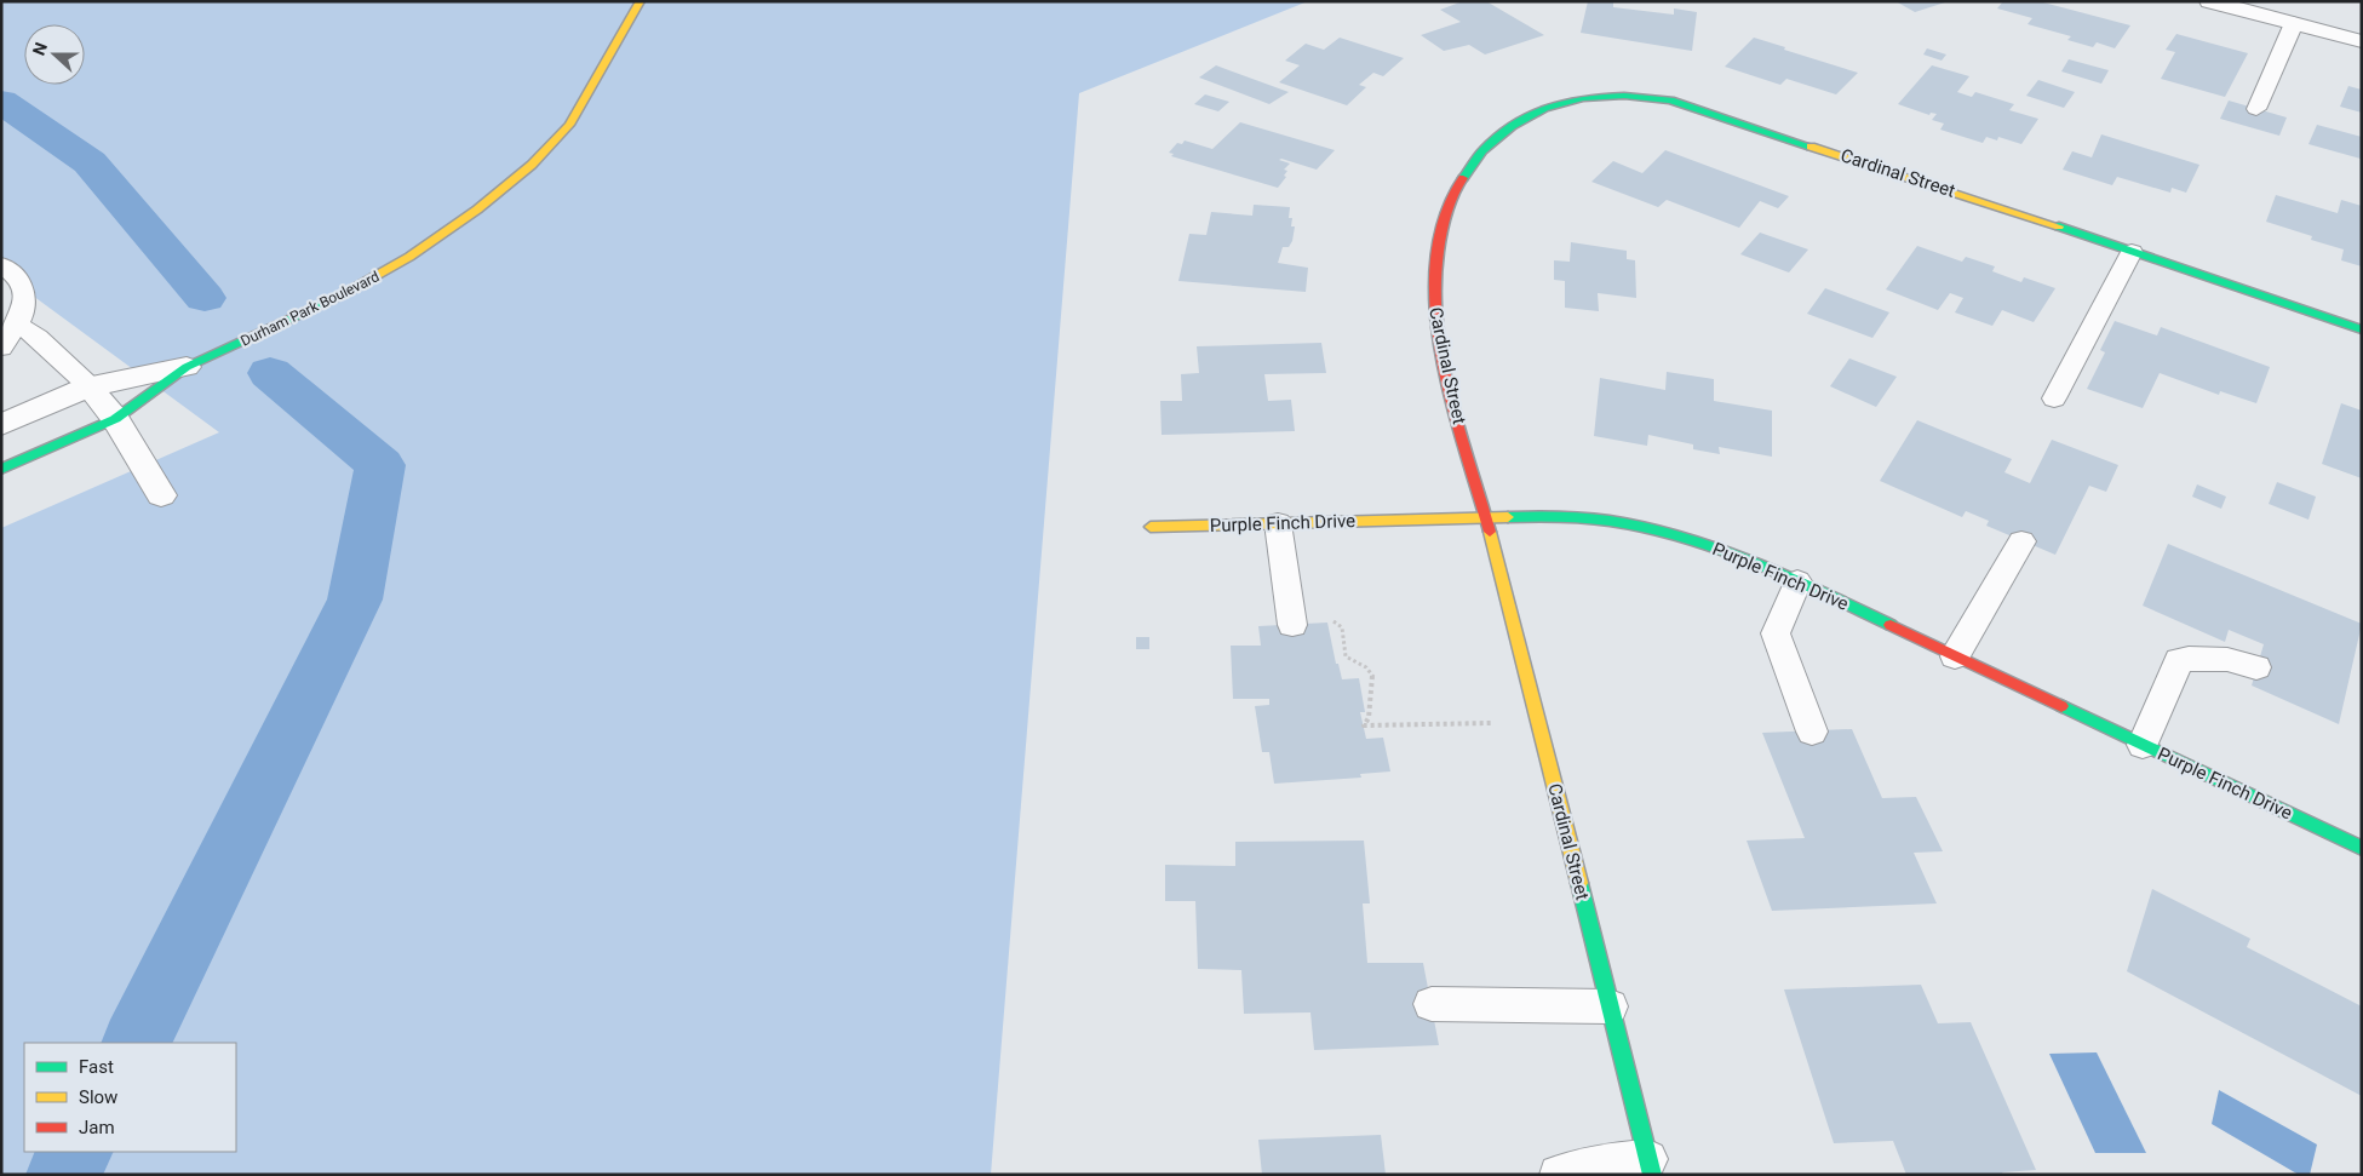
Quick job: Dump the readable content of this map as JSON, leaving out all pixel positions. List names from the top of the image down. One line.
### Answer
{"streets":{"street":["Cardinal Street","Durham Park Boulevard","Purple Finch Drive"]},"crossings":[["Cardinal Street","Purple Finch Drive"]],"legend":["Fast","Slow","Jam"],"north":"left"}
